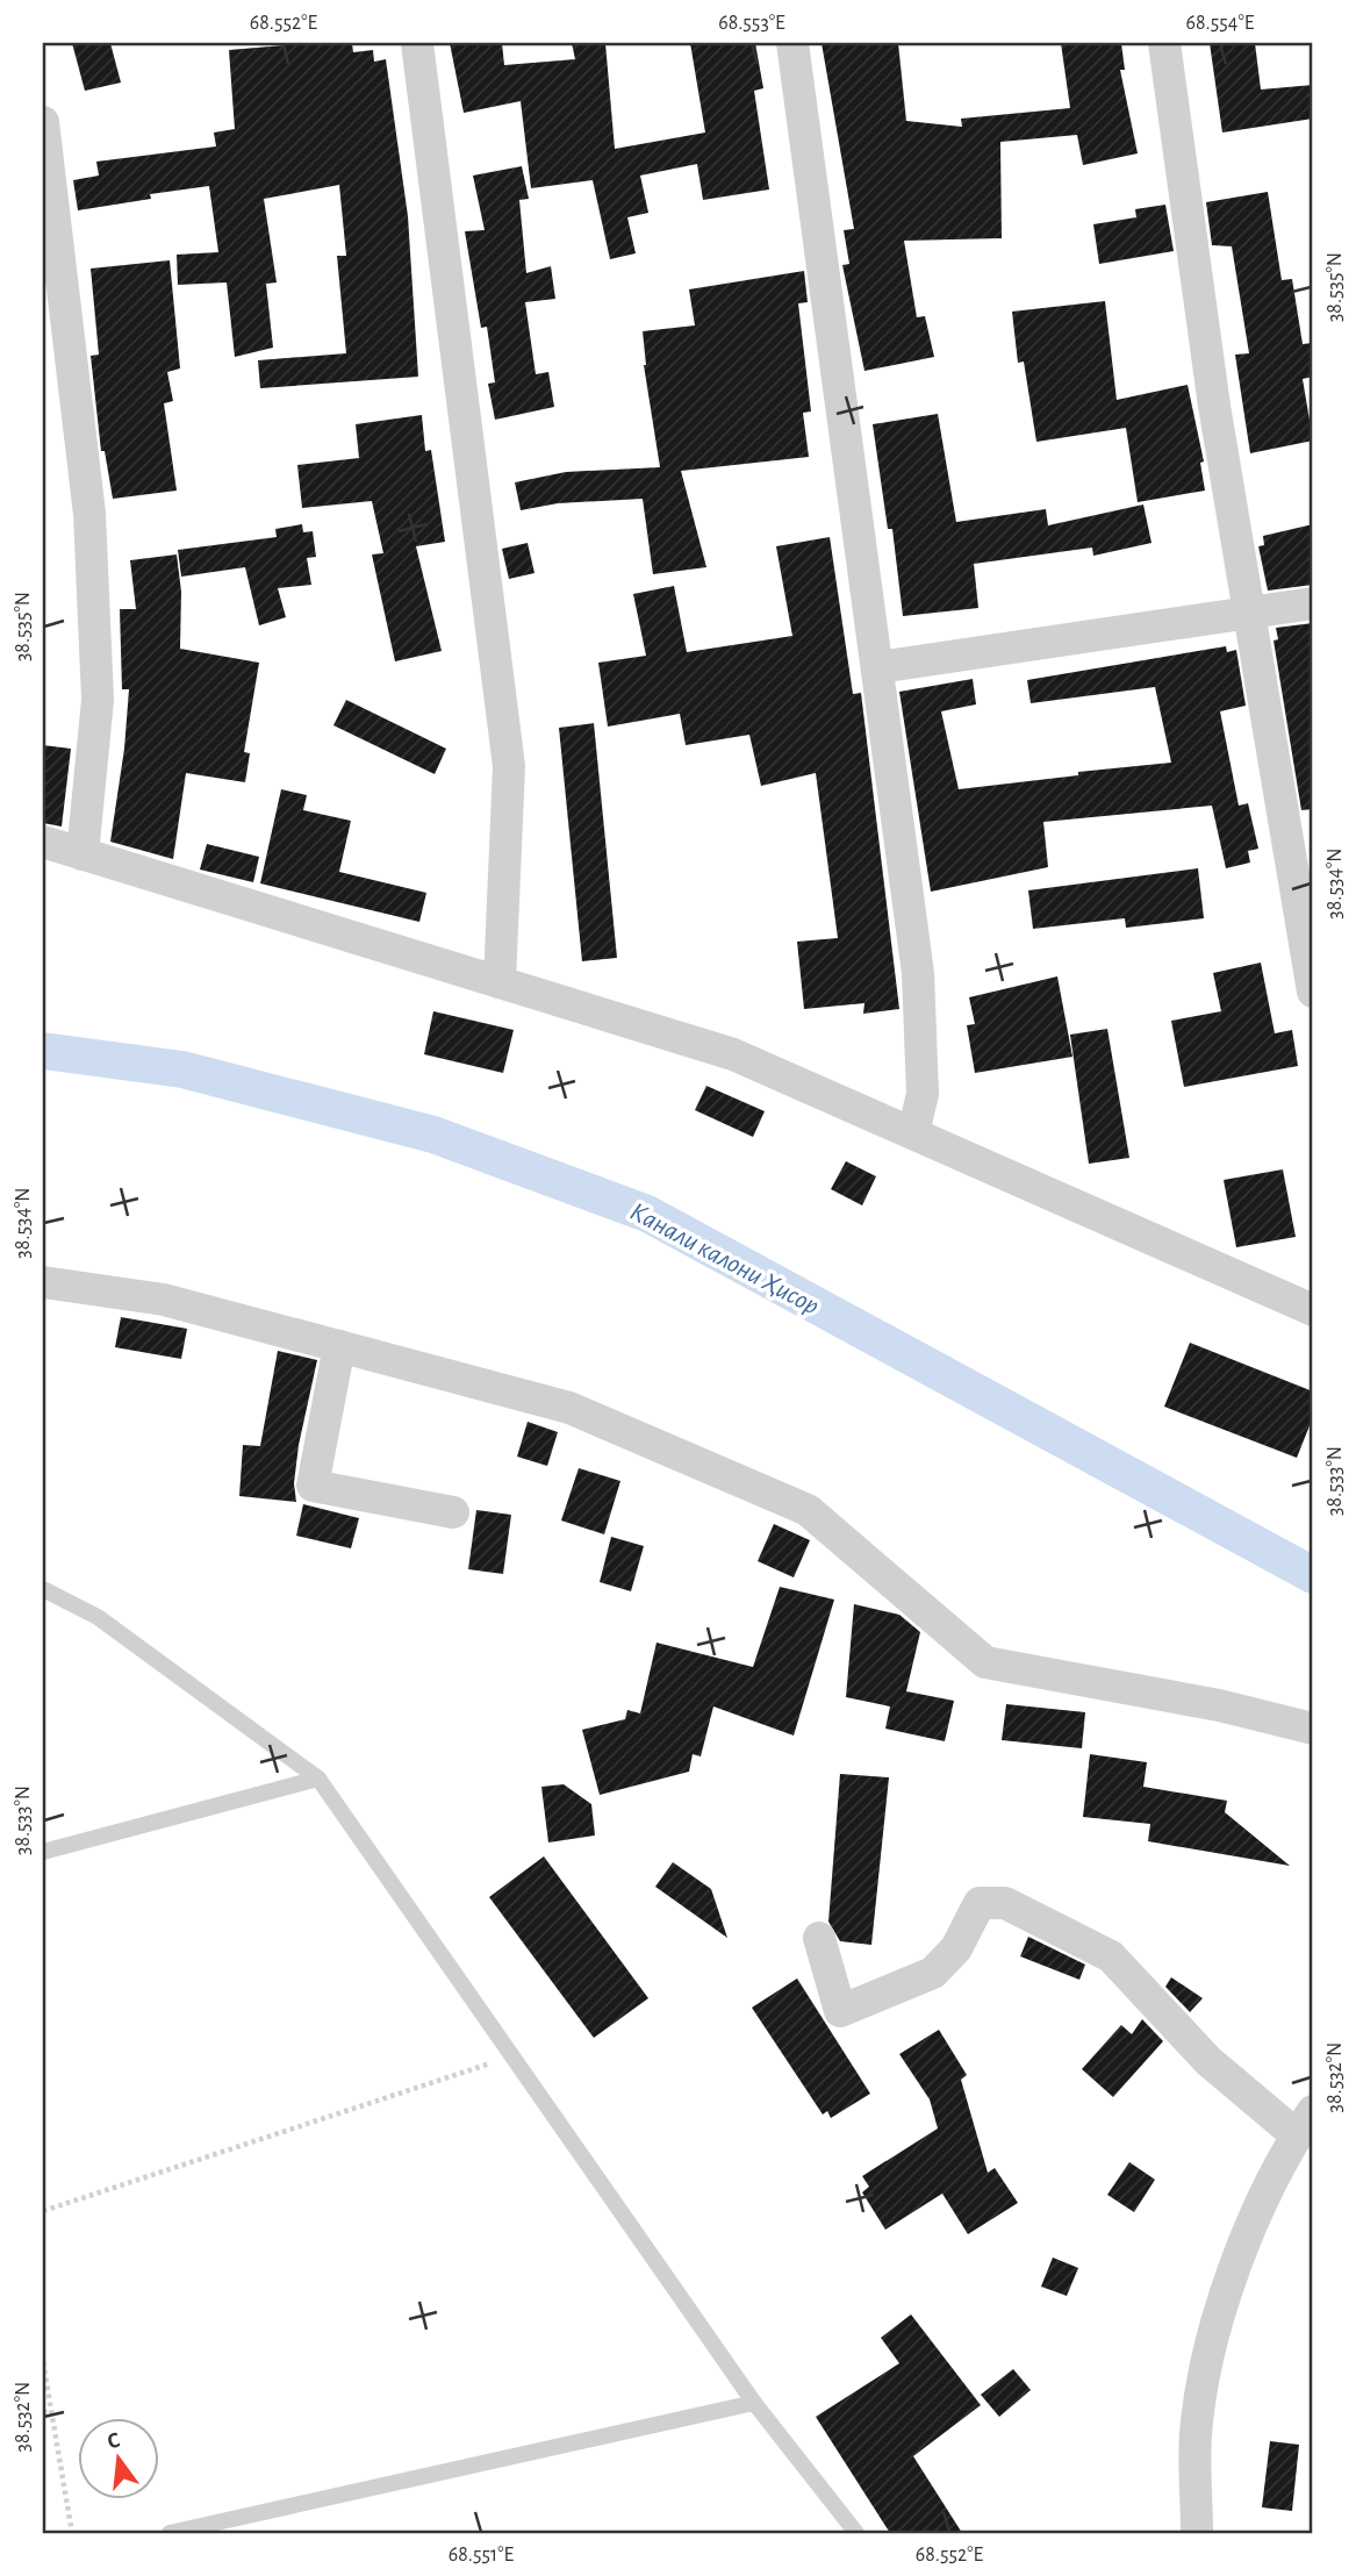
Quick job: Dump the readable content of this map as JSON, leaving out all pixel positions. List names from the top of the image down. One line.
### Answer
{"water":["Канали калони Ҳисор"],"north":"top","coordinates":["68.552°E","68.553°E","68.554°E","38.535°N","38.534°N","38.533°N","38.532°N","68.551°E"]}
